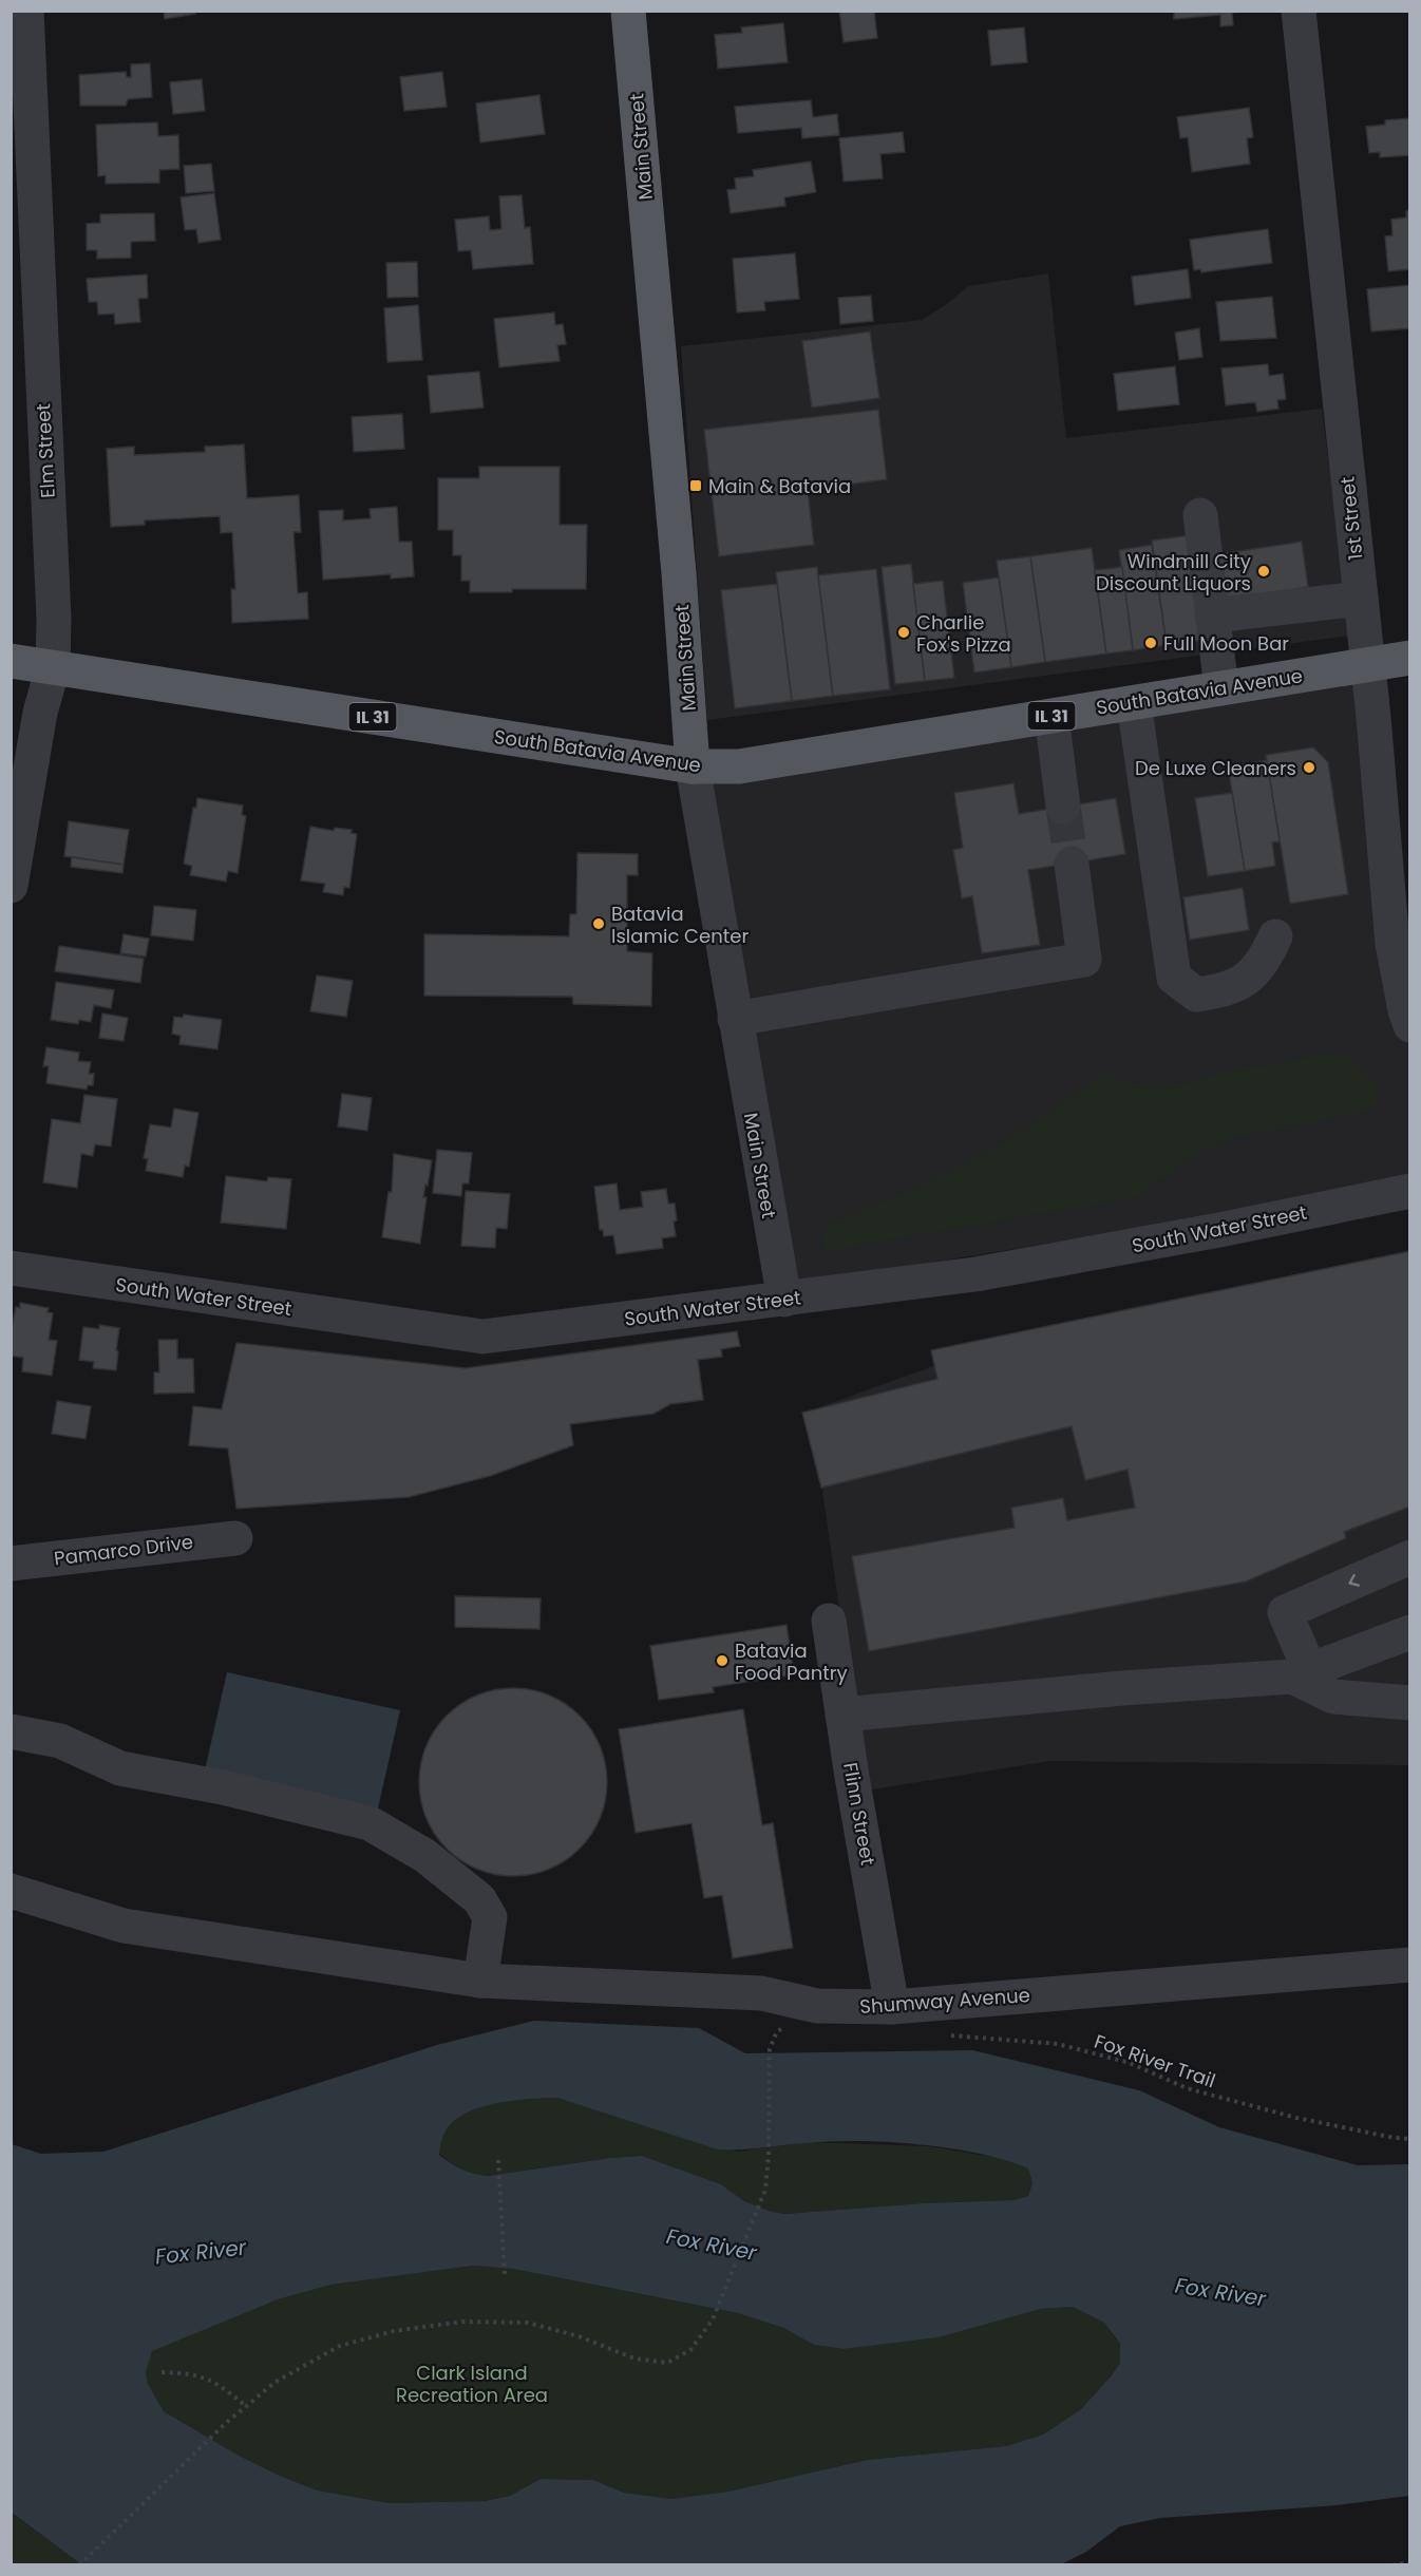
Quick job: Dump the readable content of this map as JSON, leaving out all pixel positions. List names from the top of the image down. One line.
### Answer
{"streets":{"main road":["Main Street","South Batavia Avenue","IL 31"],"street":["Elm Street","1st Street","South Water Street","Pamarco Drive","Flinn Street","Shumway Avenue"],"path":["Fox River Trail"]},"crossings":[["Main Street","South Batavia Avenue"],["Main Street","South Water Street"],["Elm Street","South Batavia Avenue"],["1st Street","South Batavia Avenue"],["Flinn Street","Shumway Avenue"]],"water":["Fox River"],"parks":["Clark Island Recreation Area"],"places":{"transit":["Main & Batavia"],"other":["Windmill City Discount Liquors","Charlie Fox's Pizza","Full Moon Bar","De Luxe Cleaners","Batavia Islamic Center","Batavia Food Pantry"]}}
